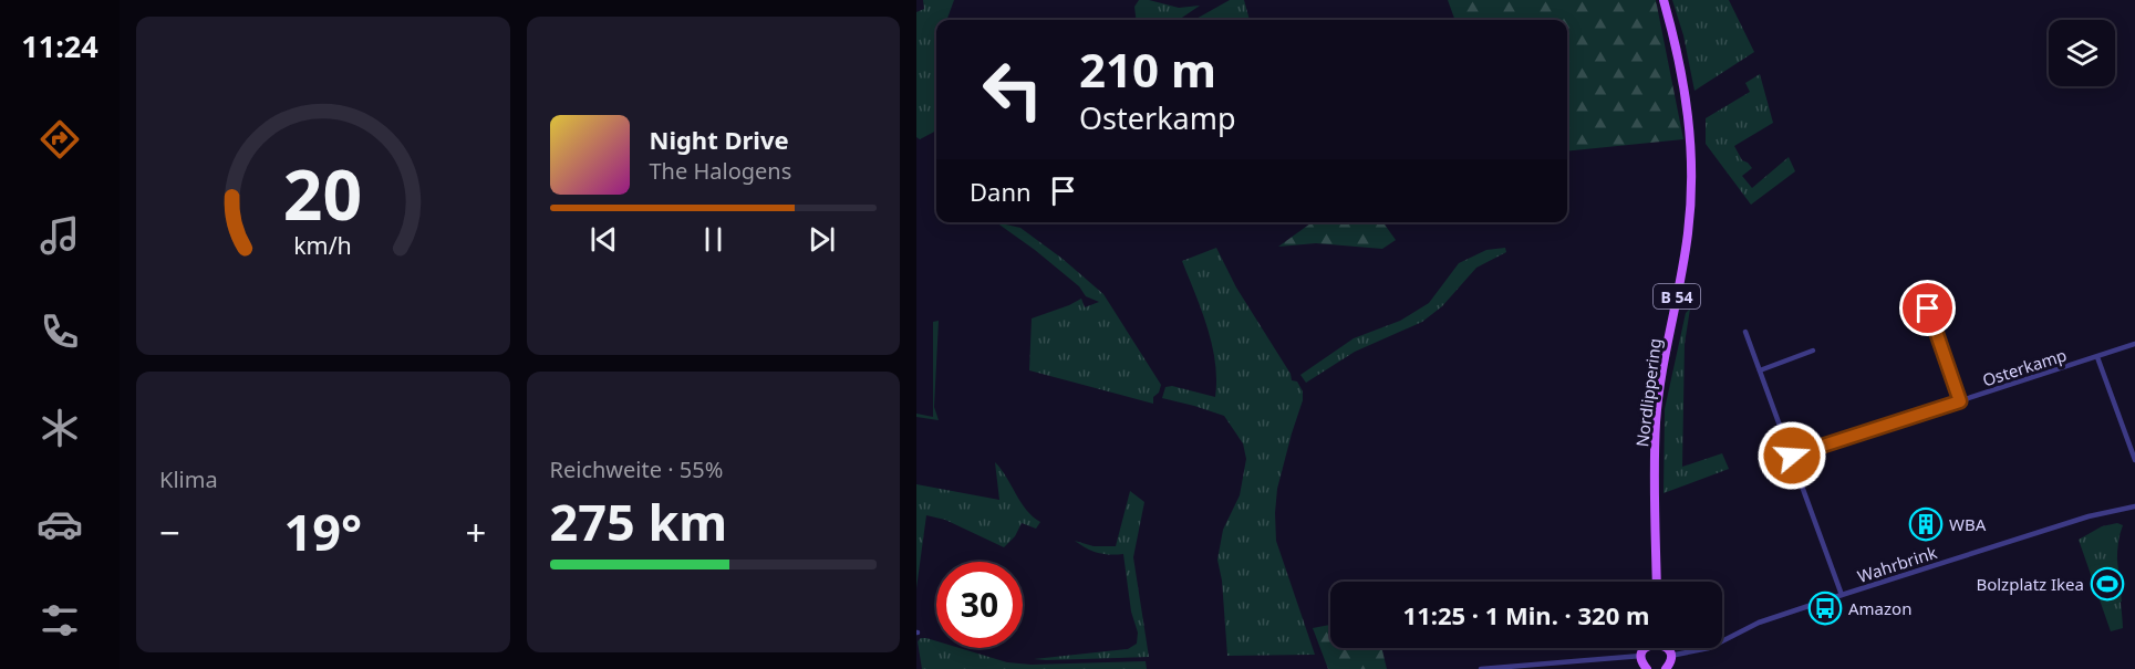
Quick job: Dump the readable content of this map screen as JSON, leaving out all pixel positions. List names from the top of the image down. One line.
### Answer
{"streets":{"main road":["B 54","Nordlippering"],"street":["Osterkamp","Wahrbrink"]},"places":{"building":["WBA"],"sports":["Bolzplatz Ikea"],"bus stop":["Amazon"]},"page":{"tabs":"11:24","turn":["210 m","Osterkamp"],"song":["Night Drive","The Halogens"],"then":"Dann","tile":["Klima",["Reichweite · 55%","275 km"]],"heat":["−","19°","+"],"limit":"30","trip":"11:25 · 1 Min. · 320 m","gauge":["20","km/h"]}}
